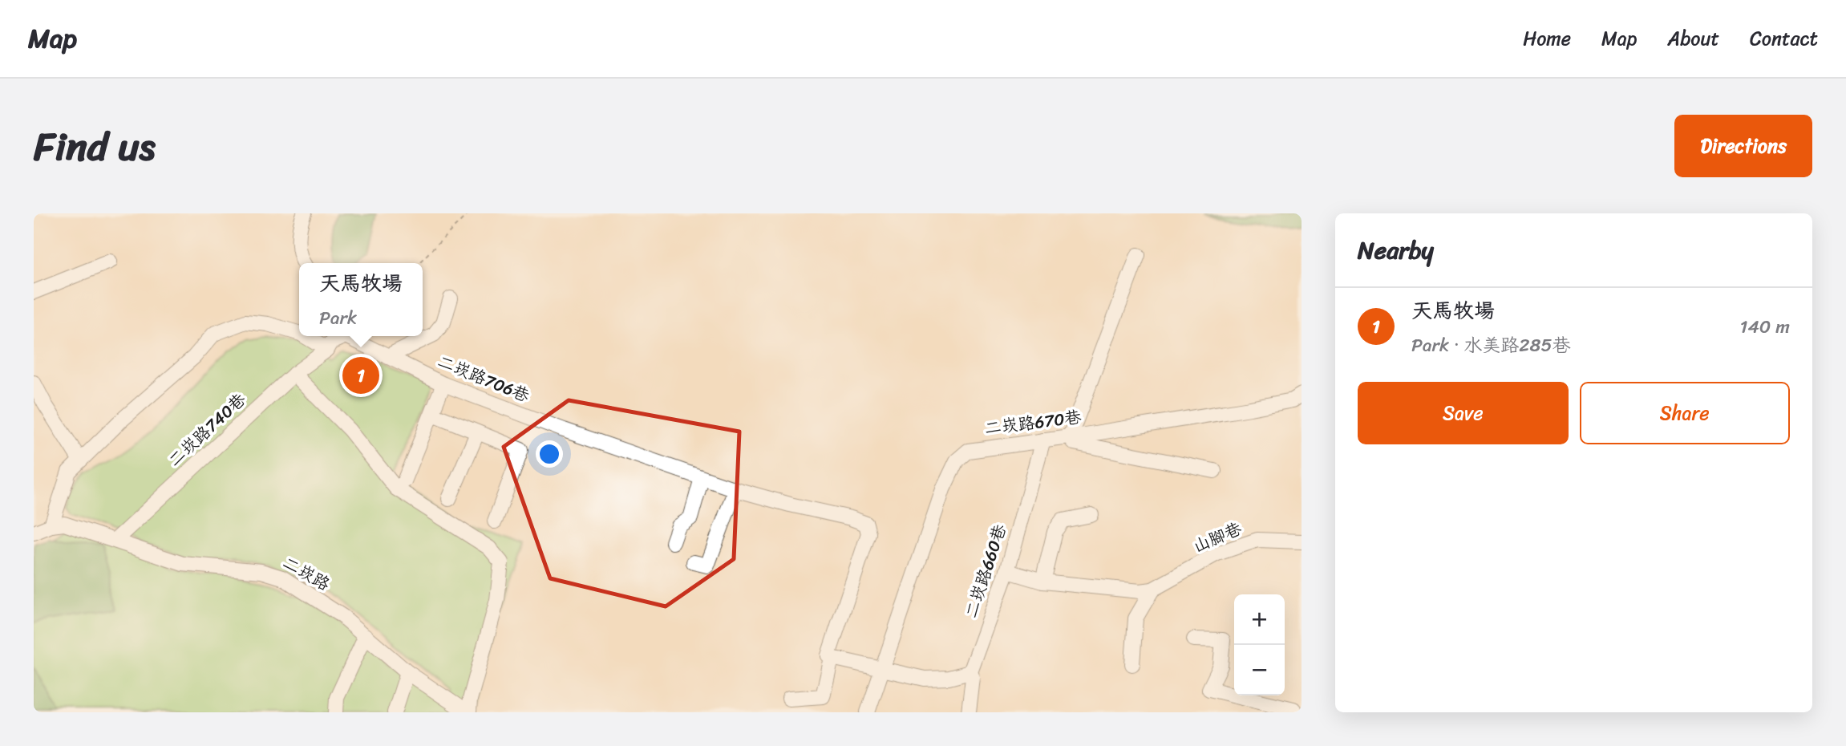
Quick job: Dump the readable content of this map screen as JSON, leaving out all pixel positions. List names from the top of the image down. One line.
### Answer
{"streets":{"street":["二崁路706巷","二崁路670巷","二崁路740巷","山腳巷","二崁路660巷","二崁路"]},"crossings":[["二崁路706巷","二崁路740巷"],["二崁路670巷","二崁路660巷"],["二崁路740巷","二崁路"],["山腳巷","二崁路660巷"]],"page":{"header":"Map","nav":["Home","Map","About","Contact"],"title":"Find us","buttons":["Directions",["Save","Share"]],"heading":"Nearby","popup":["天馬牧場","Park"],"list":[{"mark":"1","name":"天馬牧場","note":"Park · 水美路285巷","value":"140 m"}],"pins":"1","map_buttons":["+","−"]}}
